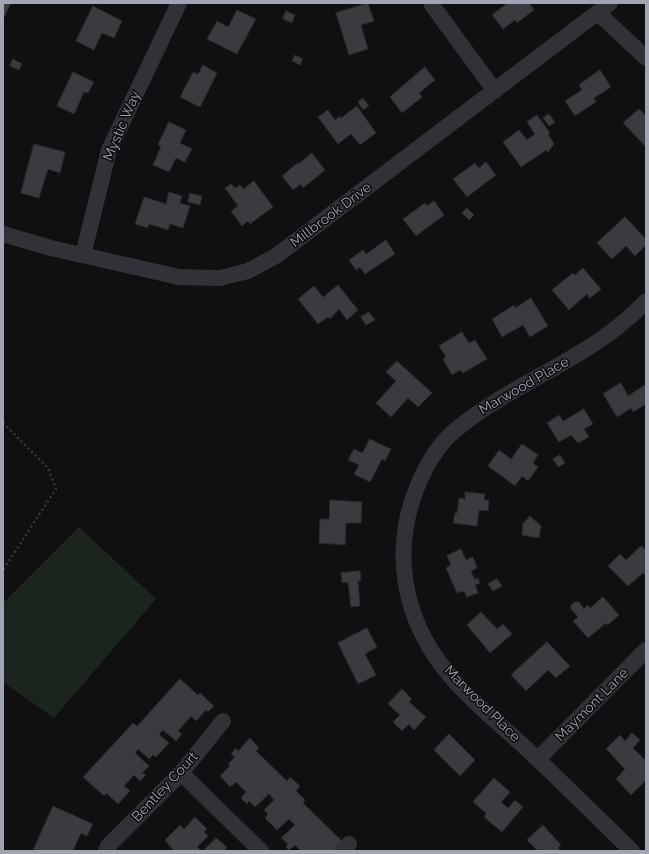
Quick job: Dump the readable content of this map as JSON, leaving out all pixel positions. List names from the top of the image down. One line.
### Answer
{"streets":{"street":["Mystic Way","Millbrook Drive","Marwood Place","Maymont Lane","Bentley Court"]},"crossings":[["Mystic Way","Millbrook Drive"],["Marwood Place","Maymont Lane"]]}
